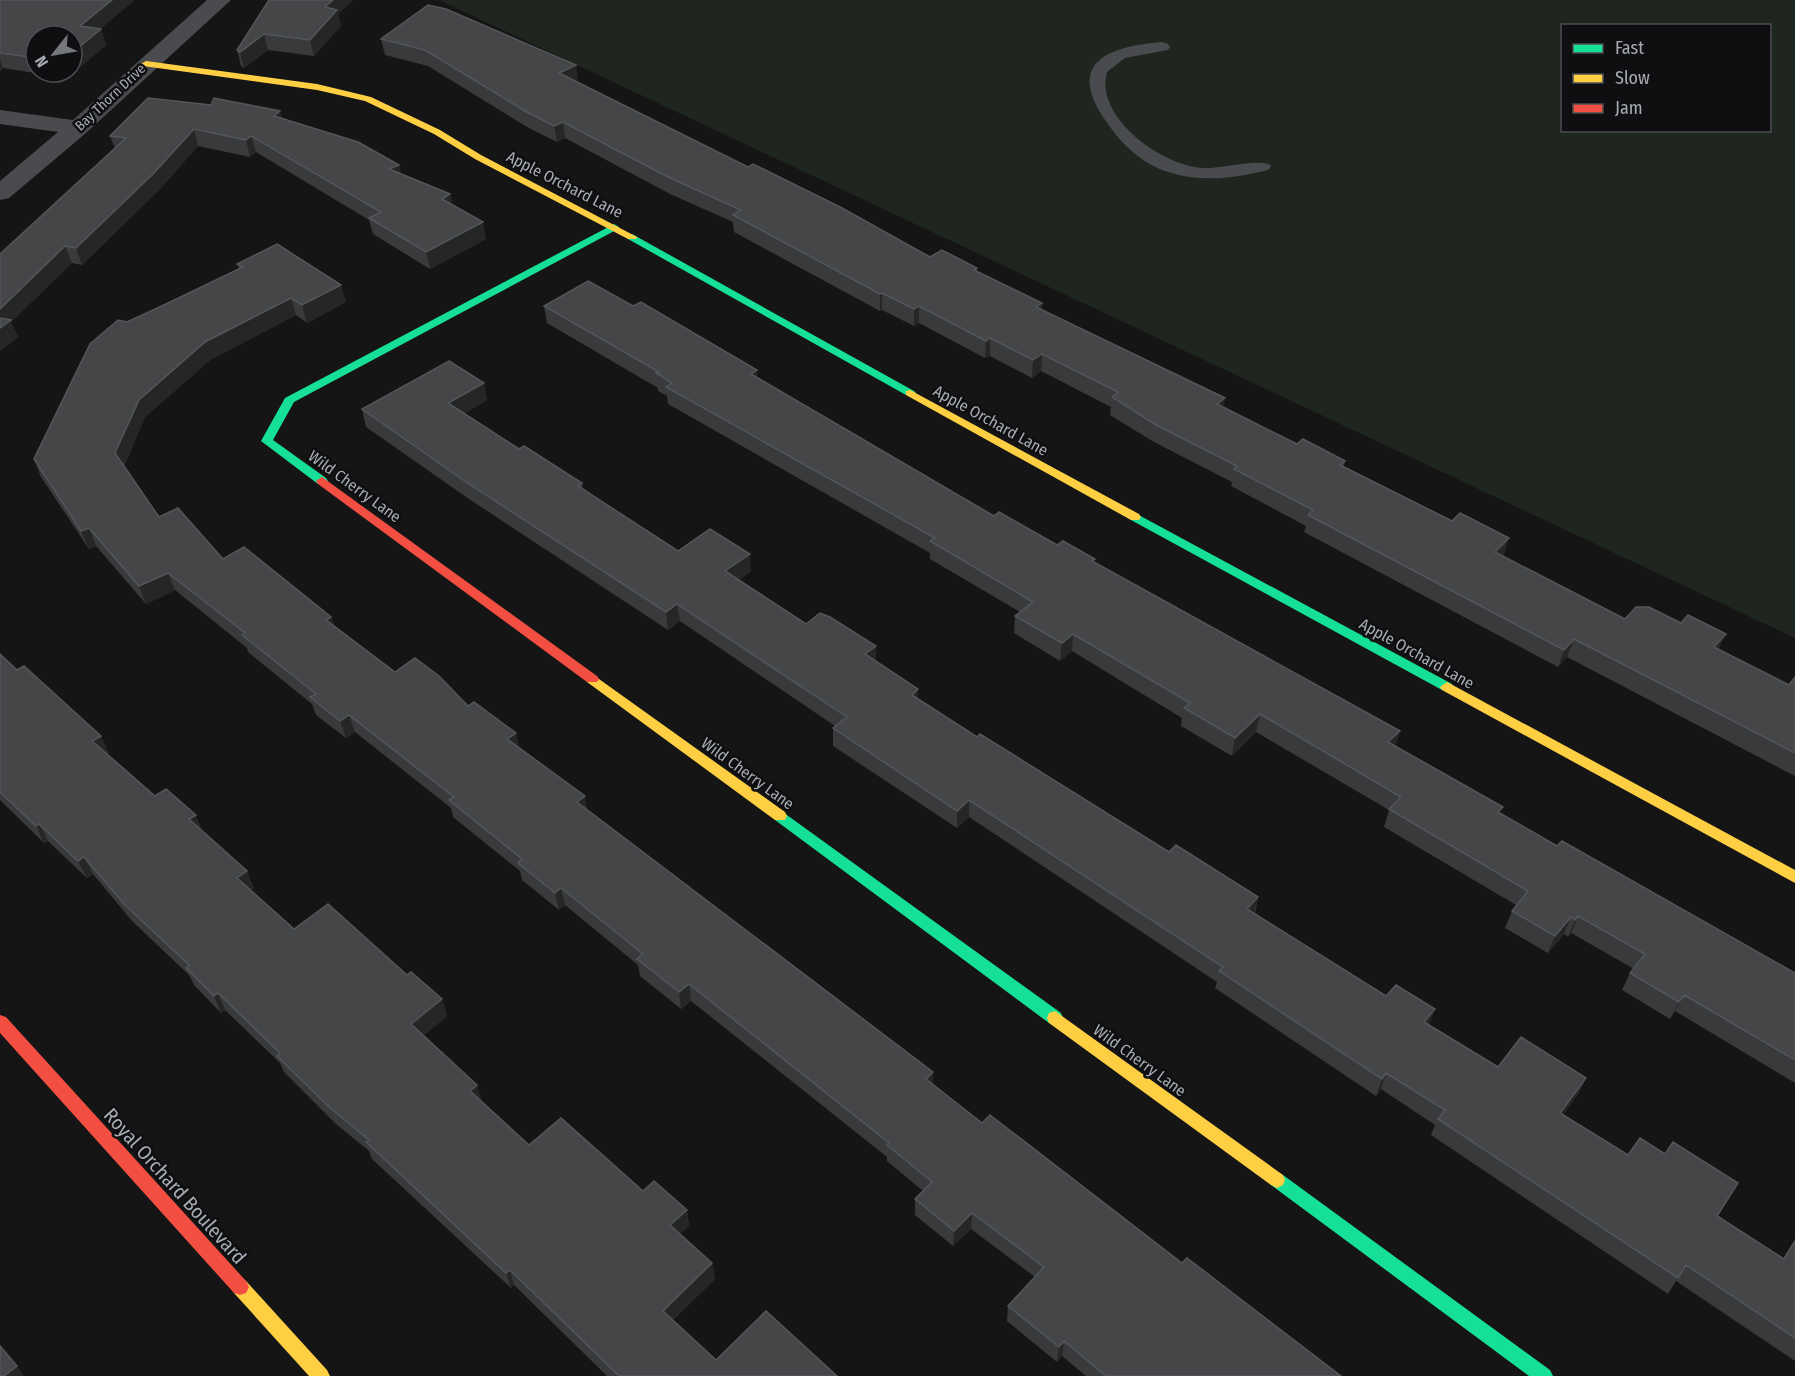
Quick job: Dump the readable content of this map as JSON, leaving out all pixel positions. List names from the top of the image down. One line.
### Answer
{"streets":{"street":["Bay Thorn Drive","Apple Orchard Lane","Wild Cherry Lane","Royal Orchard Boulevard"]},"crossings":[["Bay Thorn Drive","Apple Orchard Lane"],["Apple Orchard Lane","Wild Cherry Lane"]],"legend":["Fast","Slow","Jam"],"north":"bottom left"}
